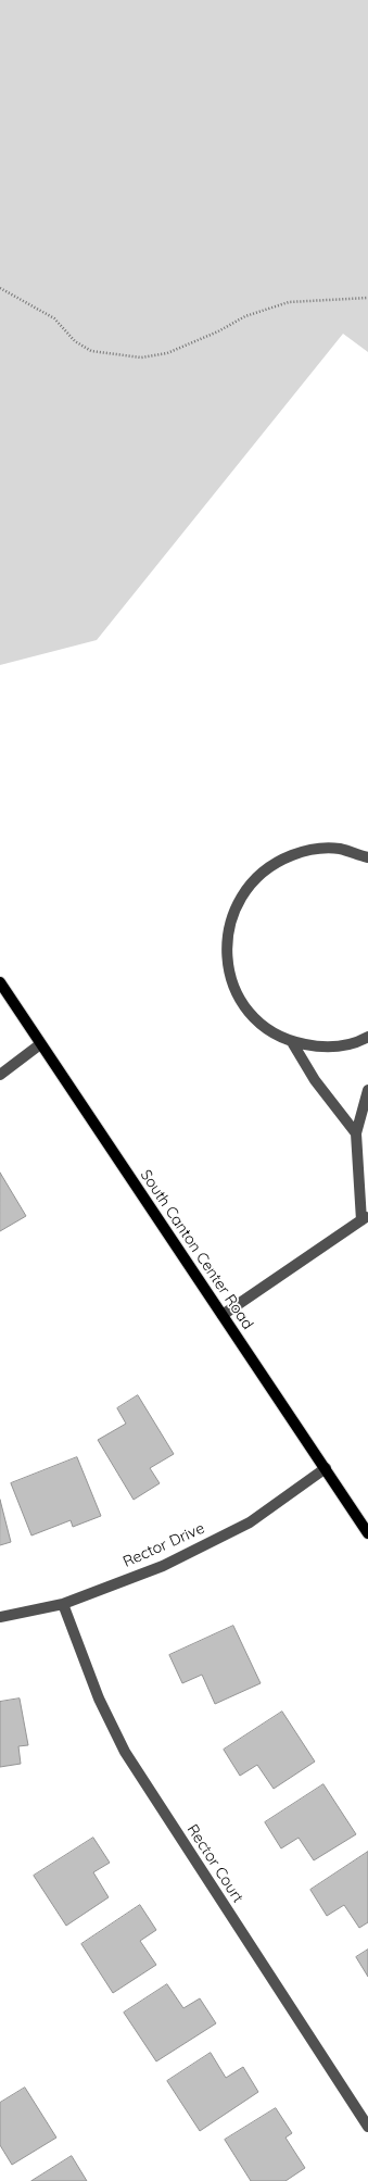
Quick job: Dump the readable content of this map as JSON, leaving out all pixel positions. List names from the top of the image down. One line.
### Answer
{"streets":{"main road":["South Canton Center Road"],"street":["Rector Drive","Rector Court"]},"crossings":[["South Canton Center Road","Rector Drive"],["Rector Drive","Rector Court"]]}
